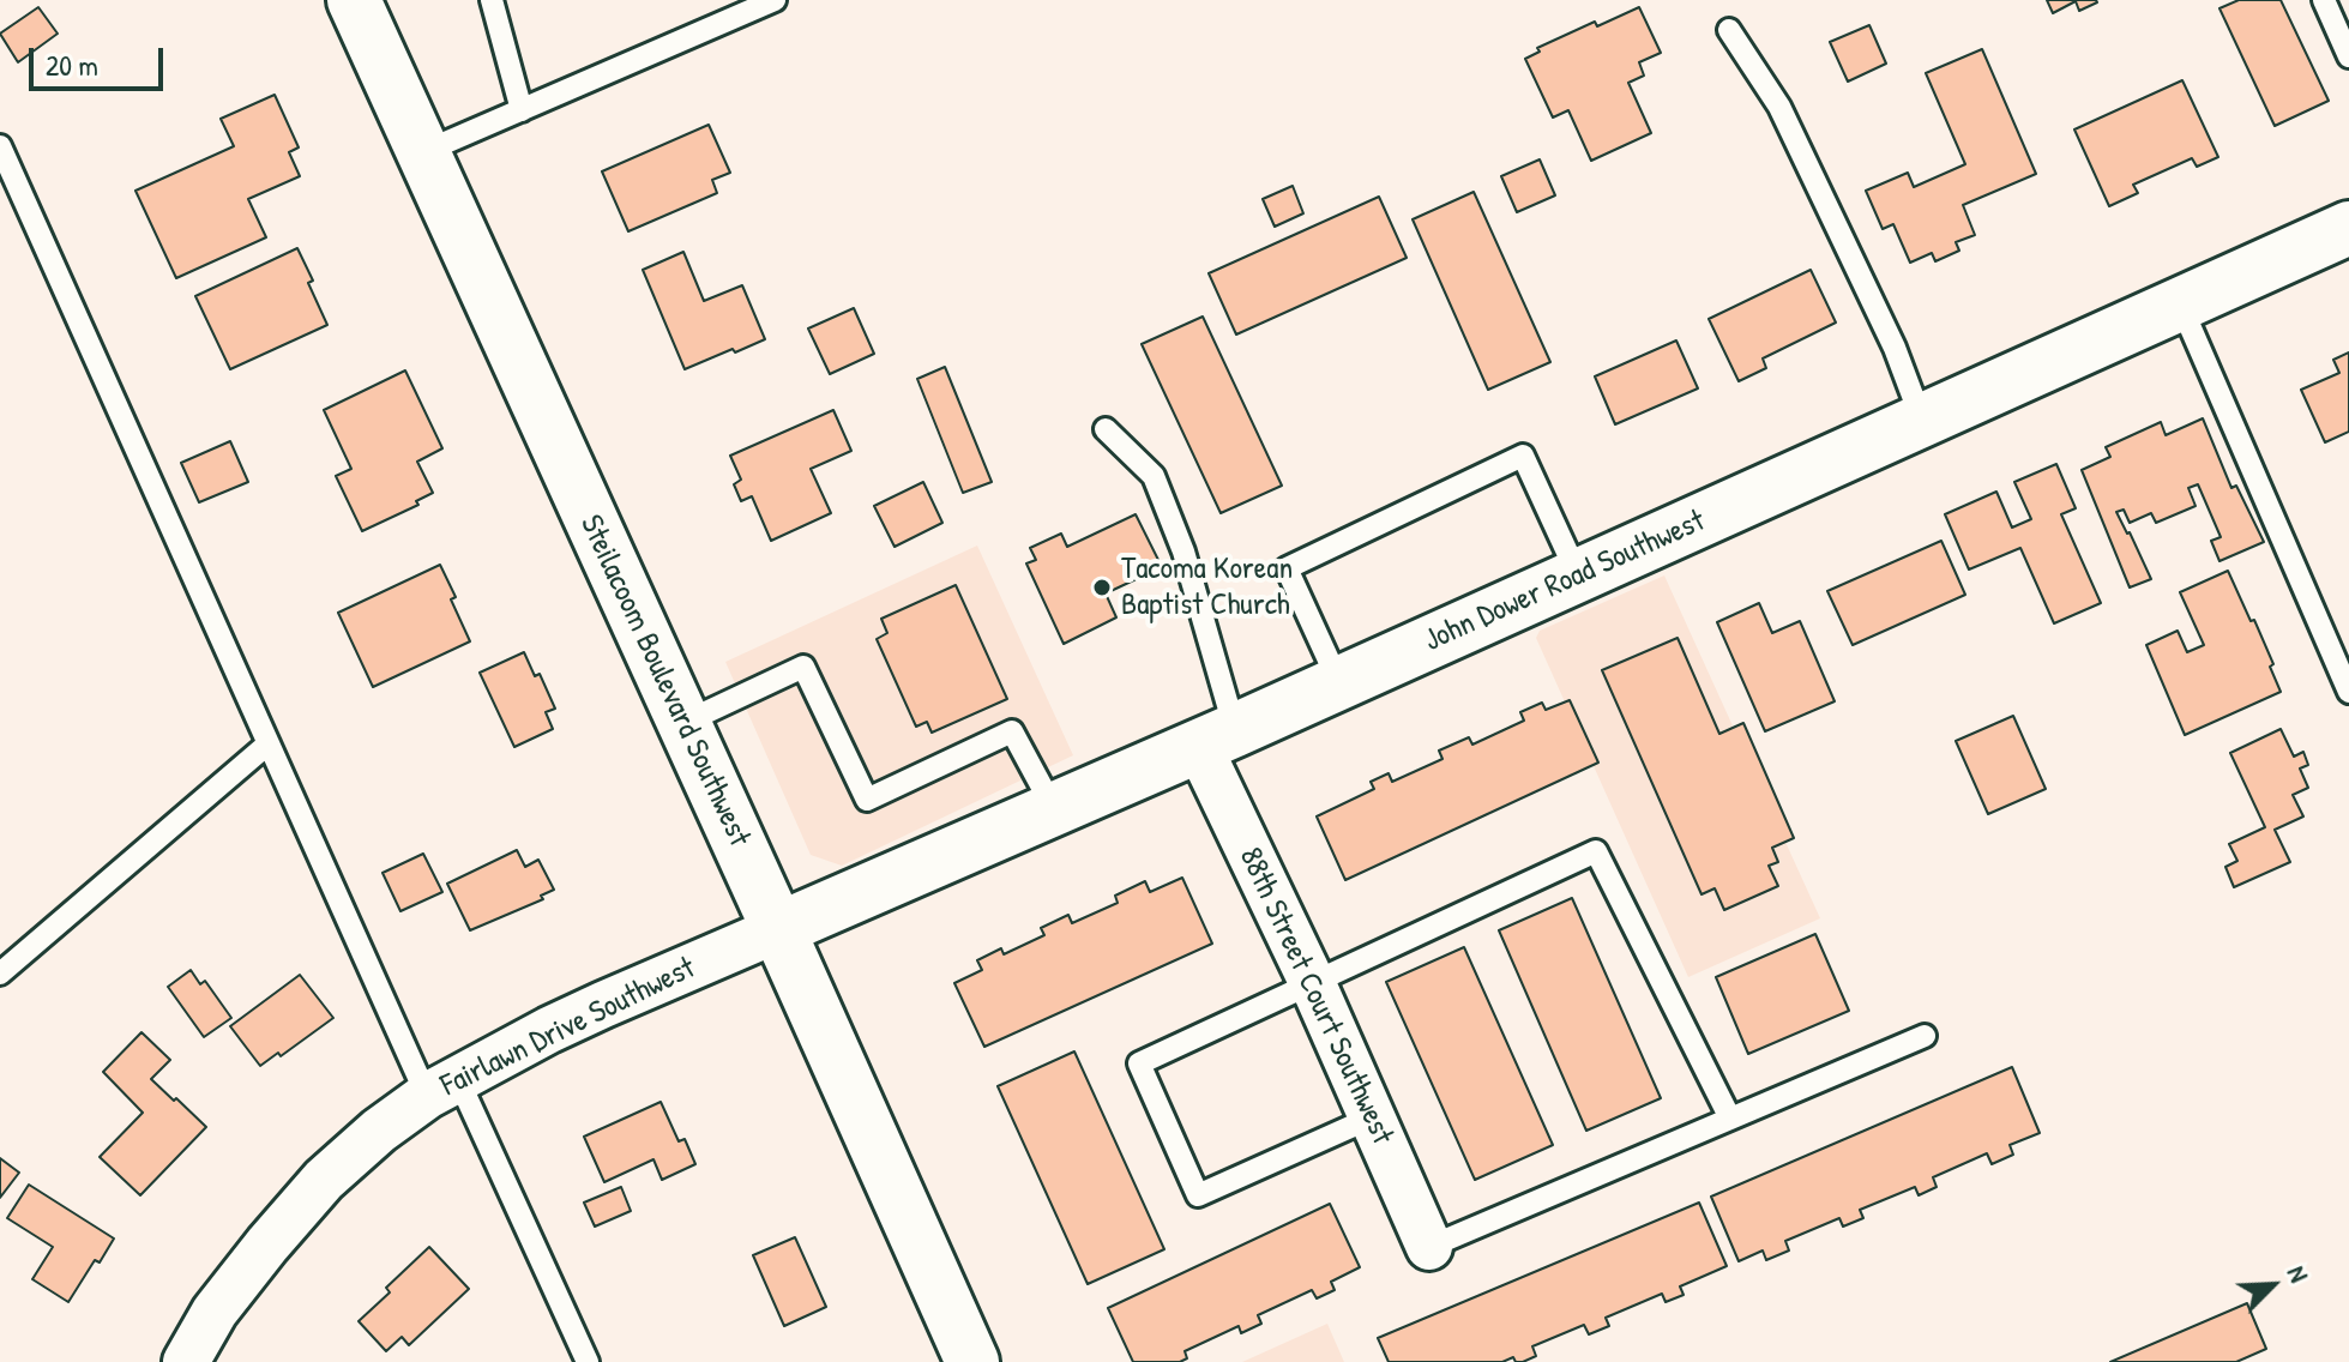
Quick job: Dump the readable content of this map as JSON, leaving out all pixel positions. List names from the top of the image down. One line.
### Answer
{"streets":{"street":["John Dower Road Southwest","Steilacoom Boulevard Southwest","88th Street Court Southwest","Fairlawn Drive Southwest"]},"crossings":[["John Dower Road Southwest","Steilacoom Boulevard Southwest"],["John Dower Road Southwest","88th Street Court Southwest"],["John Dower Road Southwest","Fairlawn Drive Southwest"],["Steilacoom Boulevard Southwest","Fairlawn Drive Southwest"]],"places":["Tacoma Korean Baptist Church"],"scale_bar":"20 m","north":"top right"}
